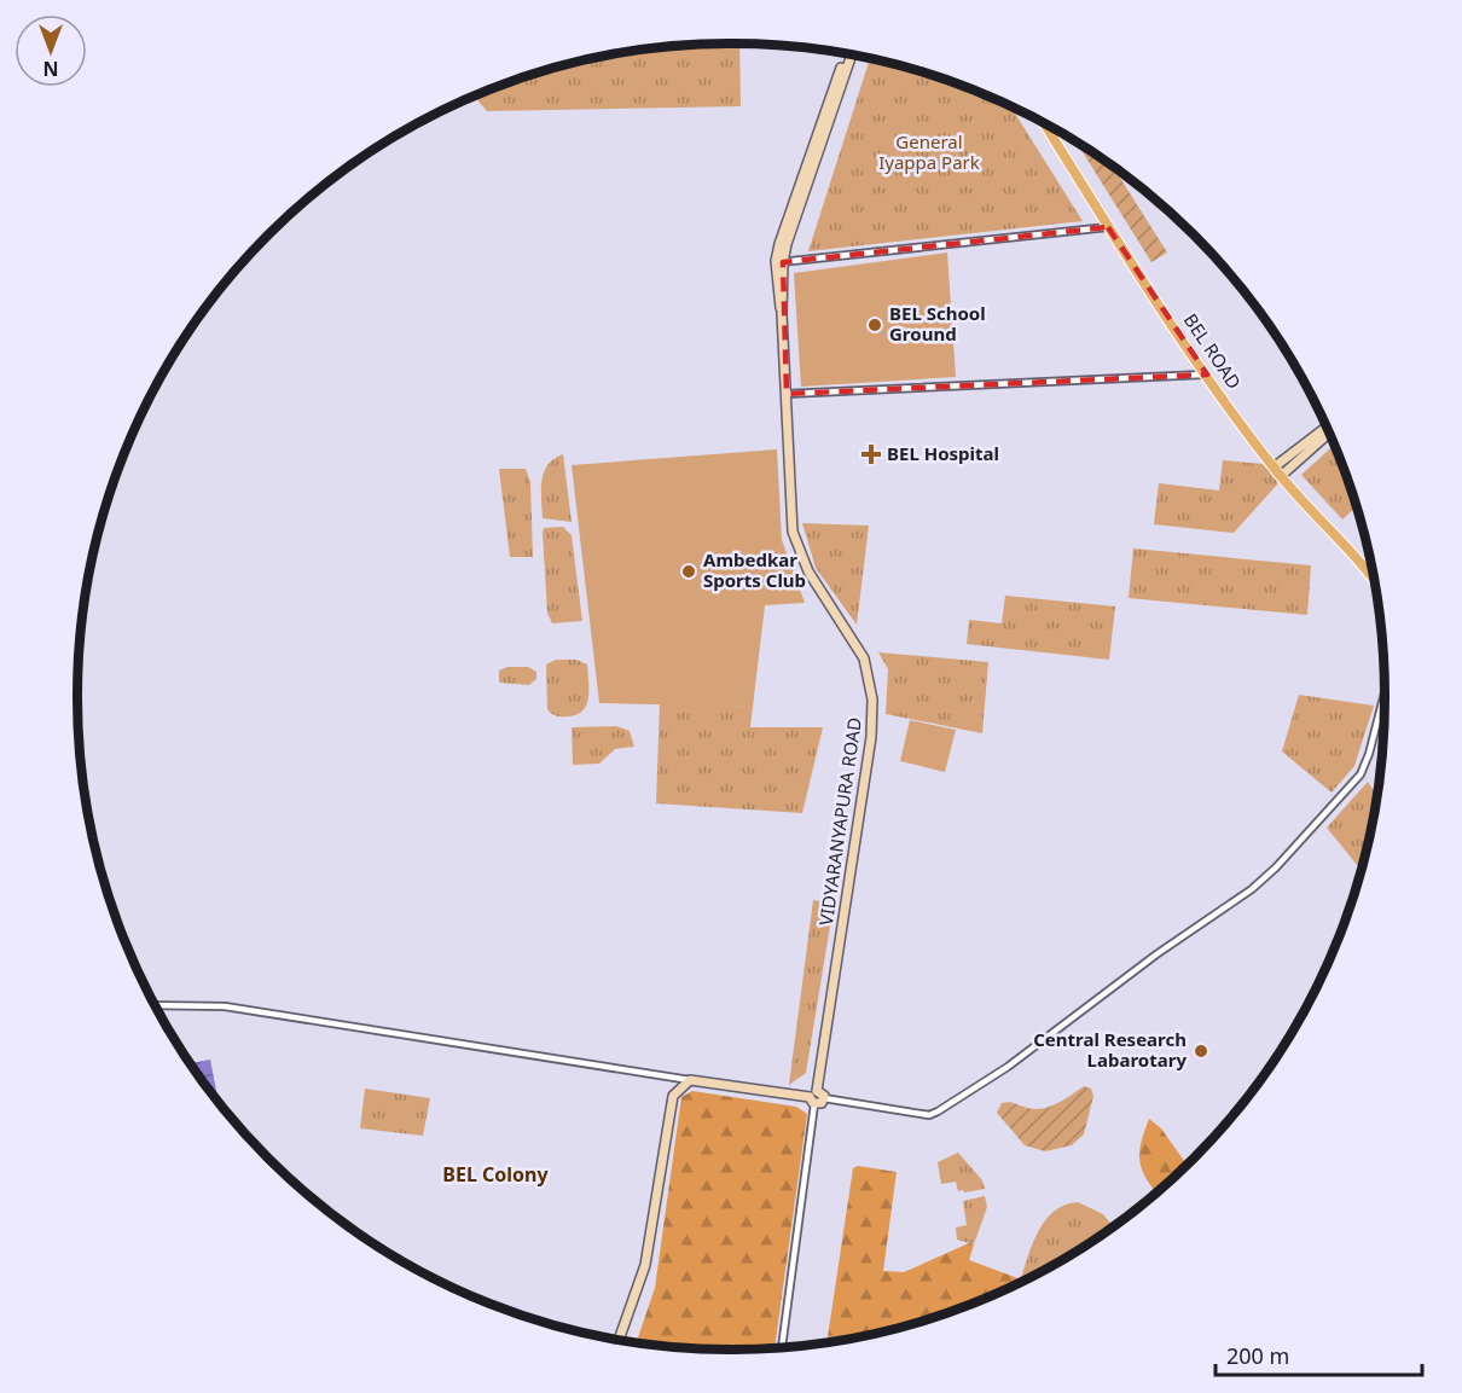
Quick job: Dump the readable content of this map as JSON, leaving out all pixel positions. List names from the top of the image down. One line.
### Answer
{"streets":{"main road":["BEL ROAD","VIDYARANYAPURA ROAD"]},"districts":["BEL Colony"],"parks":["General Iyappa Park"],"places":{"other":["BEL School Ground","Ambedkar Sports Club","Central Research Labarotary"],"health":["BEL Hospital"]},"scale_bar":"200 m","north":"bottom"}
